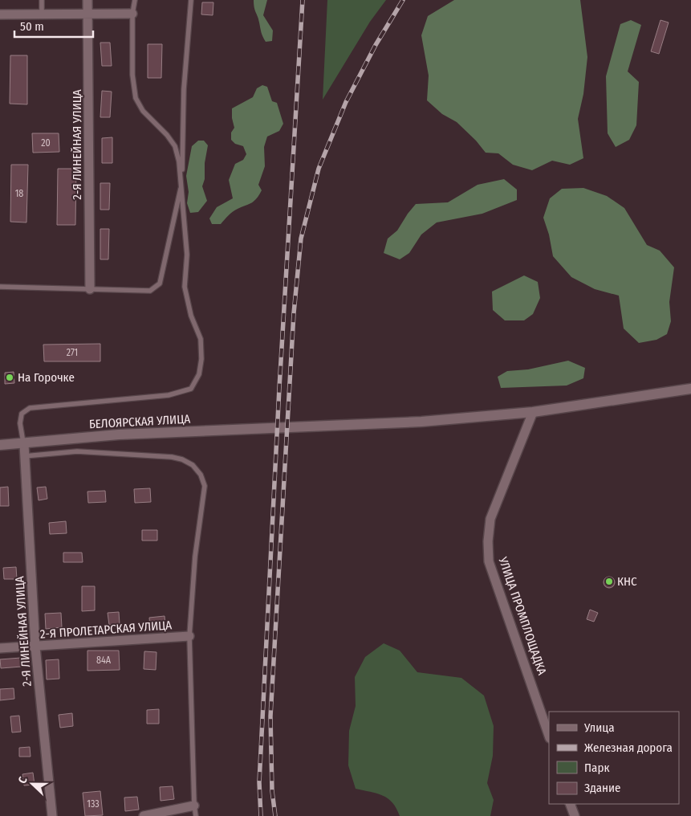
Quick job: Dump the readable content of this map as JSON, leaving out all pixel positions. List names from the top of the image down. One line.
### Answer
{"streets":{"street":["2-Я ЛИНЕЙНАЯ УЛИЦА","БЕЛОЯРСКАЯ УЛИЦА","УЛИЦА ПРОМПЛОЩАДКА","2-Я ПРОЛЕТАРСКАЯ УЛИЦА"]},"crossings":[["2-Я ЛИНЕЙНАЯ УЛИЦА","БЕЛОЯРСКАЯ УЛИЦА"],["2-Я ЛИНЕЙНАЯ УЛИЦА","2-Я ПРОЛЕТАРСКАЯ УЛИЦА"],["БЕЛОЯРСКАЯ УЛИЦА","УЛИЦА ПРОМПЛОЩАДКА"]],"places":["На Горочке","КНС"],"house_numbers":["20","18","271","84А","133"],"legend":["Улица","Железная дорога","Парк","Здание"],"scale_bar":"50 m","north":"left"}
